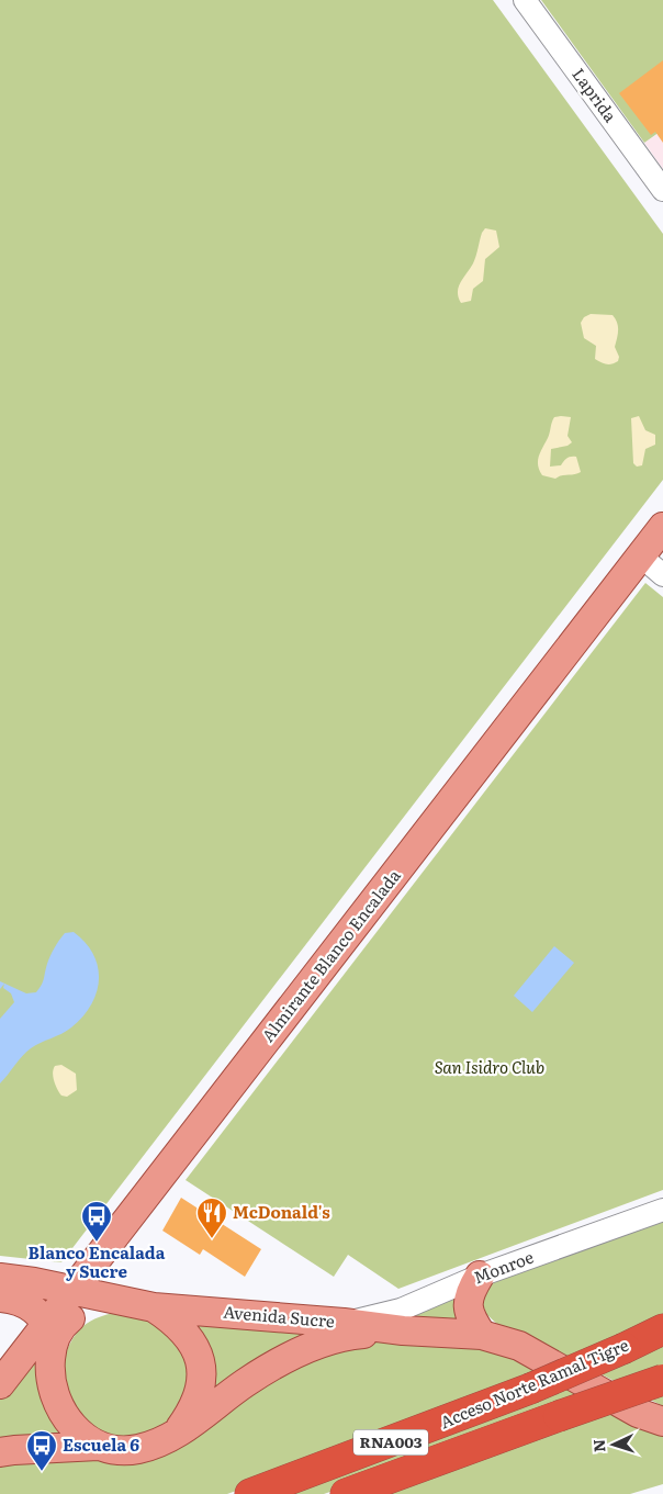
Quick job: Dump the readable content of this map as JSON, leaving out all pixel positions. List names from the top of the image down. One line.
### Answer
{"streets":{"highway":["Acceso Norte Ramal Tigre","RNA003"],"main road":["Almirante Blanco Encalada","Avenida Sucre"],"street":["Laprida","Monroe"]},"crossings":[["Almirante Blanco Encalada","Avenida Sucre"],["Monroe","Avenida Sucre"]],"parks":["San Isidro Club"],"places":{"restaurant":["McDonald's"],"bus stop":["Blanco Encalada y Sucre","Escuela 6"]},"north":"left"}
